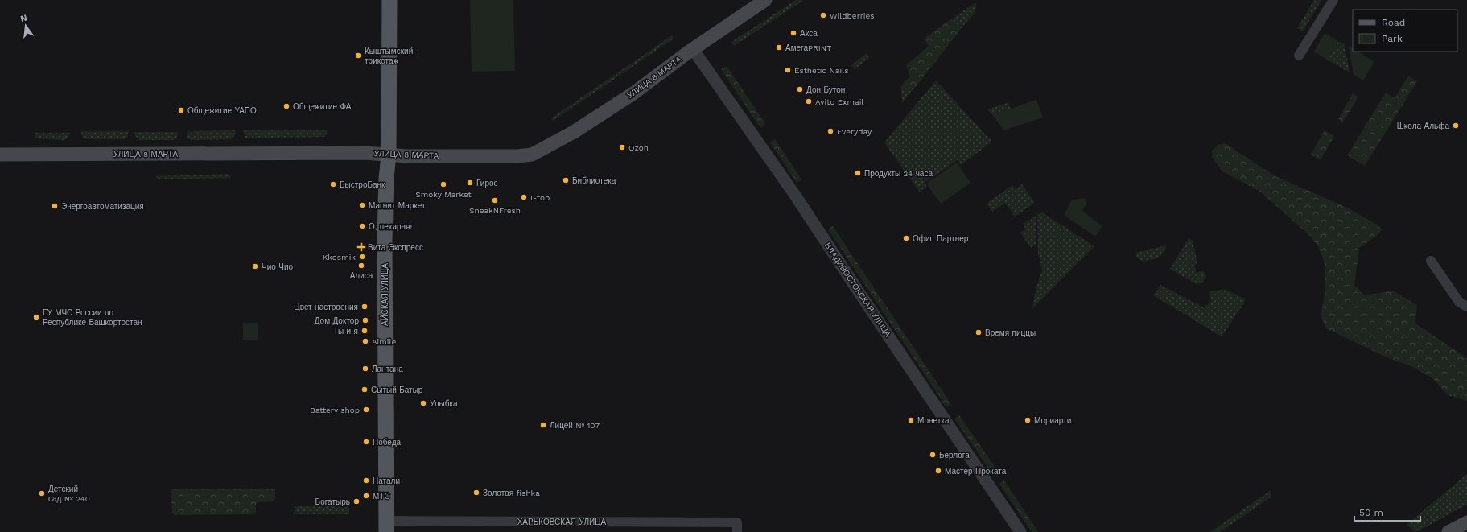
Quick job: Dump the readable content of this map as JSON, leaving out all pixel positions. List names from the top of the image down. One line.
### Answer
{"streets":{"main road":["УЛИЦА 8 МАРТА","АЙСКАЯ УЛИЦА"],"street":["ВЛАДИВОСТОКСКАЯ УЛИЦА","ХАРЬКОВСКАЯ УЛИЦА"]},"crossings":[["УЛИЦА 8 МАРТА","ВЛАДИВОСТОКСКАЯ УЛИЦА"],["УЛИЦА 8 МАРТА","АЙСКАЯ УЛИЦА"],["АЙСКАЯ УЛИЦА","ХАРЬКОВСКАЯ УЛИЦА"]],"places":{"other":["Wildberries","Акса","АмегаPRINT","Кыштымский трикотаж","Esthetic Nails","Дон Бутон","Avito Exmail","Общежитие ФА","Общежитие УАПО","Школа Альфа","Everyday","Ozon","Продукты 24 часа","Библиотека","Гирос","БыстроБанк","Smoky Market","I-tob","SneakNFresh","Магнит Маркет","Энергоавтоматизация","О, пекарня!","Офис Партнер","Kkosmik","Алиса","Чио Чио","Цвет настроения","ГУ МЧС России по Республике Башкортостан","Дом Доктор","Ты и я","Время пиццы","Aimile","Лантана","Сытый Батыр","Улыбка","Battery shop","Монетка","Мориарти","Лицей № 107","Победа","Берлога","Мастер Проката","Натали","Золотая fishka","Детский сад № 240","МТС","Богатырь"],"health":["Вита Экспресс"]},"legend":["Road","Park"],"scale_bar":"50 m","north":"top"}
